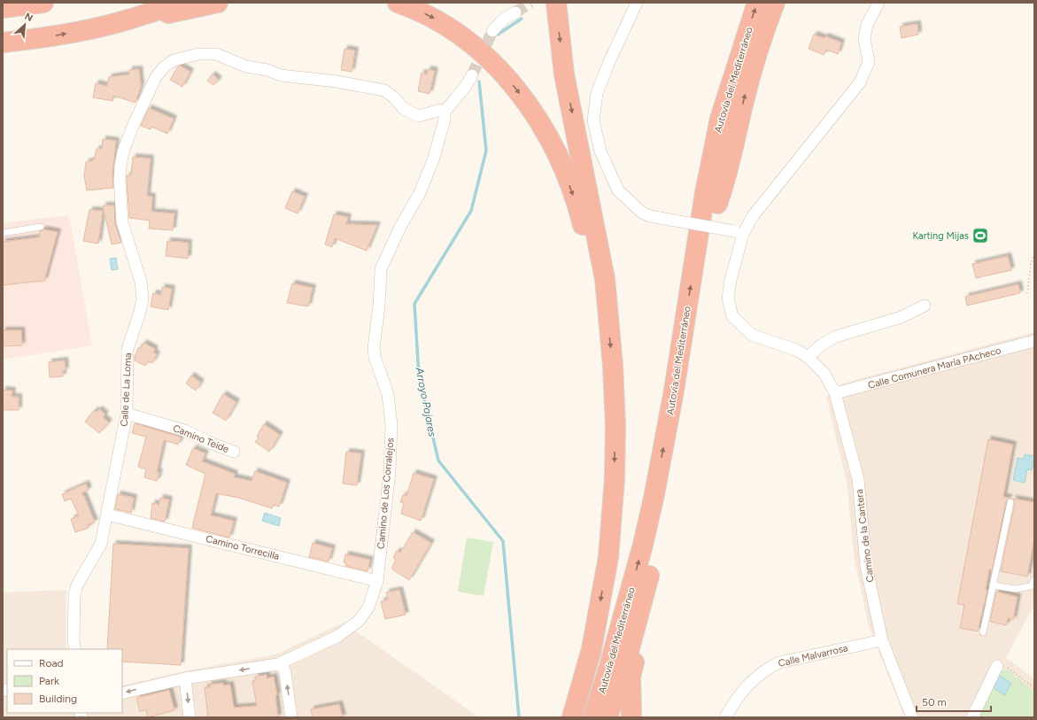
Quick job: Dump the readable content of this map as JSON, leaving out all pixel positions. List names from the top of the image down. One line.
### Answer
{"streets":{"highway":["Autovía del Mediterráneo"],"street":["Calle Comunera María PAcheco","Calle de La Loma","Camino Teide","Camino de Los Corralejos","Camino de la Cantera","Camino Torrecilla","Calle Malvarrosa"]},"crossings":[["Calle Comunera María PAcheco","Camino de la Cantera"],["Calle de La Loma","Camino Teide"],["Calle de La Loma","Camino de Los Corralejos"],["Calle de La Loma","Camino Torrecilla"],["Camino de Los Corralejos","Camino Torrecilla"],["Camino de la Cantera","Calle Malvarrosa"]],"water":["Arroyo Pajares"],"places":{"sports":["Karting Mijas"]},"legend":["Road","Park","Building"],"scale_bar":"50 m","north":"top right"}
